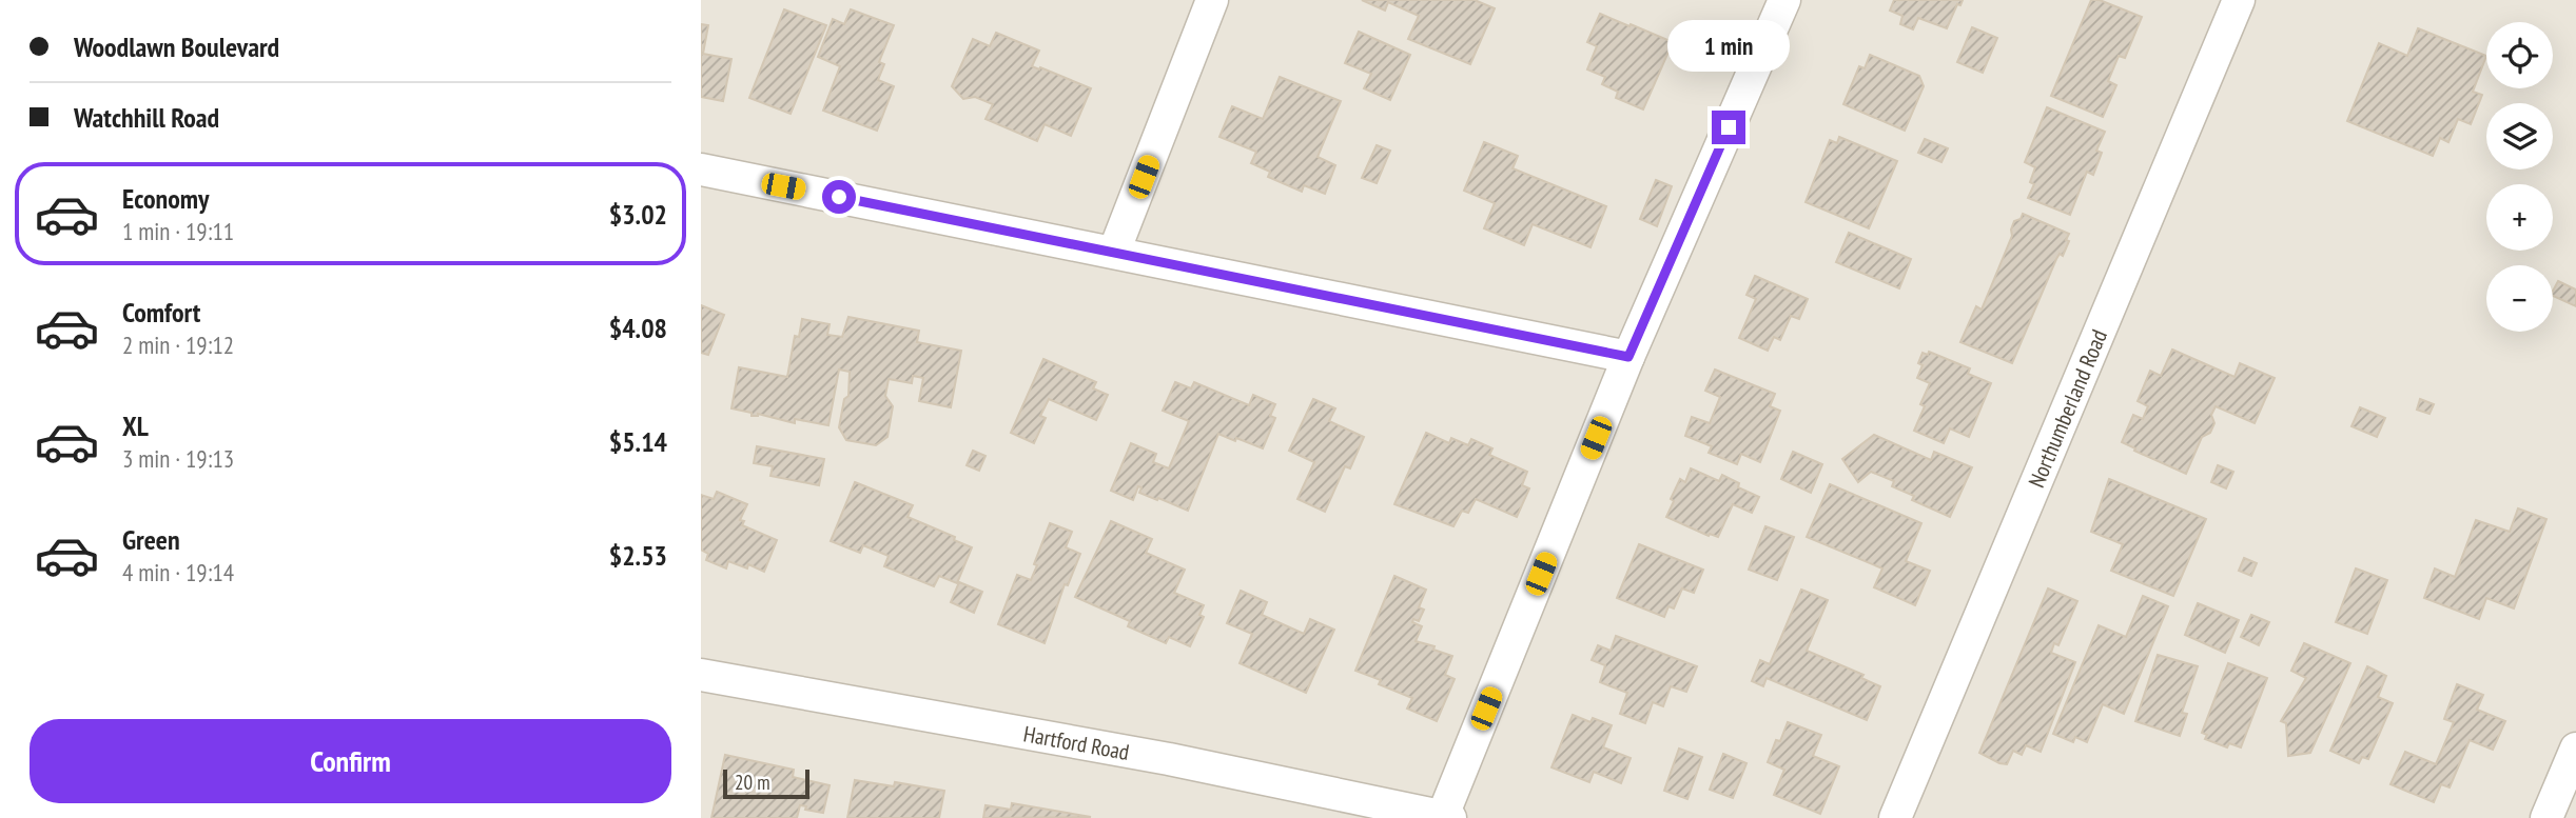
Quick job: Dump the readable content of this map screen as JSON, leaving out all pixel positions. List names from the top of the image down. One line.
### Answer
{"streets":{"street":["Northumberland Road","Hartford Road"]},"scale_bar":"20 m","page":{"banner":["Woodlawn Boulevard","Watchhill Road"],"bubble":"1 min","map_buttons":["+","−"],"list":[{"name":"Economy","note":"1 min · 19:11","value":"$3.02"},{"name":"Comfort","note":"2 min · 19:12","value":"$4.08"},{"name":"XL","note":"3 min · 19:13","value":"$5.14"},{"name":"Green","note":"4 min · 19:14","value":"$2.53"}],"buttons":"Confirm","scale":"20 m"}}
